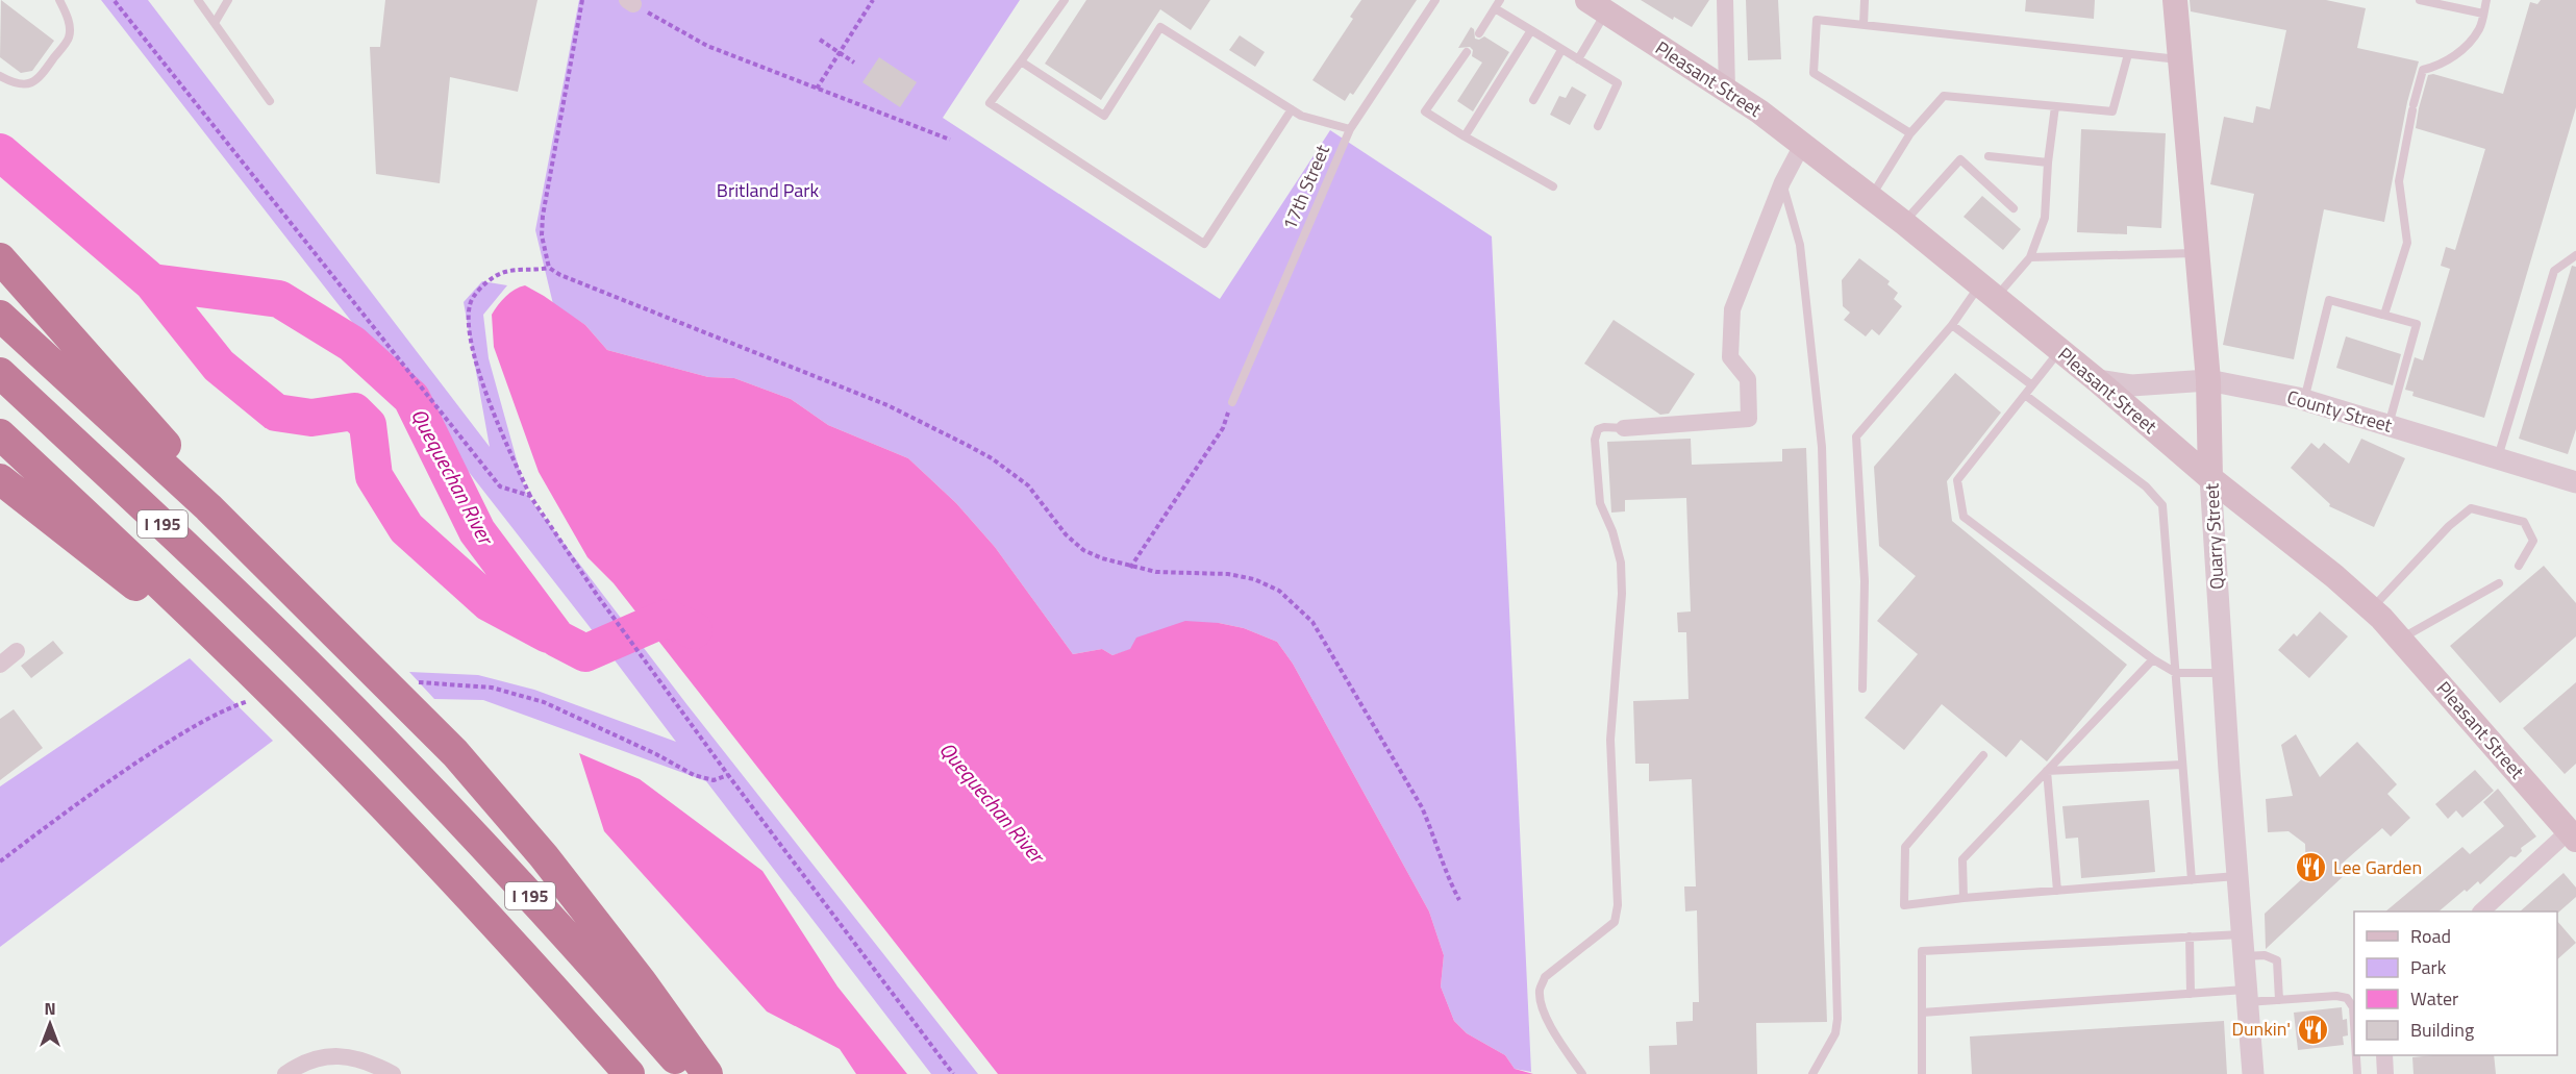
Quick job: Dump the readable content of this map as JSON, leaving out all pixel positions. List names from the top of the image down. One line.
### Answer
{"streets":{"highway":["I 195"],"main road":["Pleasant Street","Quarry Street"],"street":["County Street"],"lane":["17th Street"]},"crossings":[["Pleasant Street","County Street"],["Pleasant Street","Quarry Street"],["County Street","Quarry Street"]],"water":["Quequechan River"],"parks":["Britland Park"],"places":{"restaurant":["Lee Garden","Dunkin'"]},"legend":["Road","Park","Water","Building"],"north":"top"}
